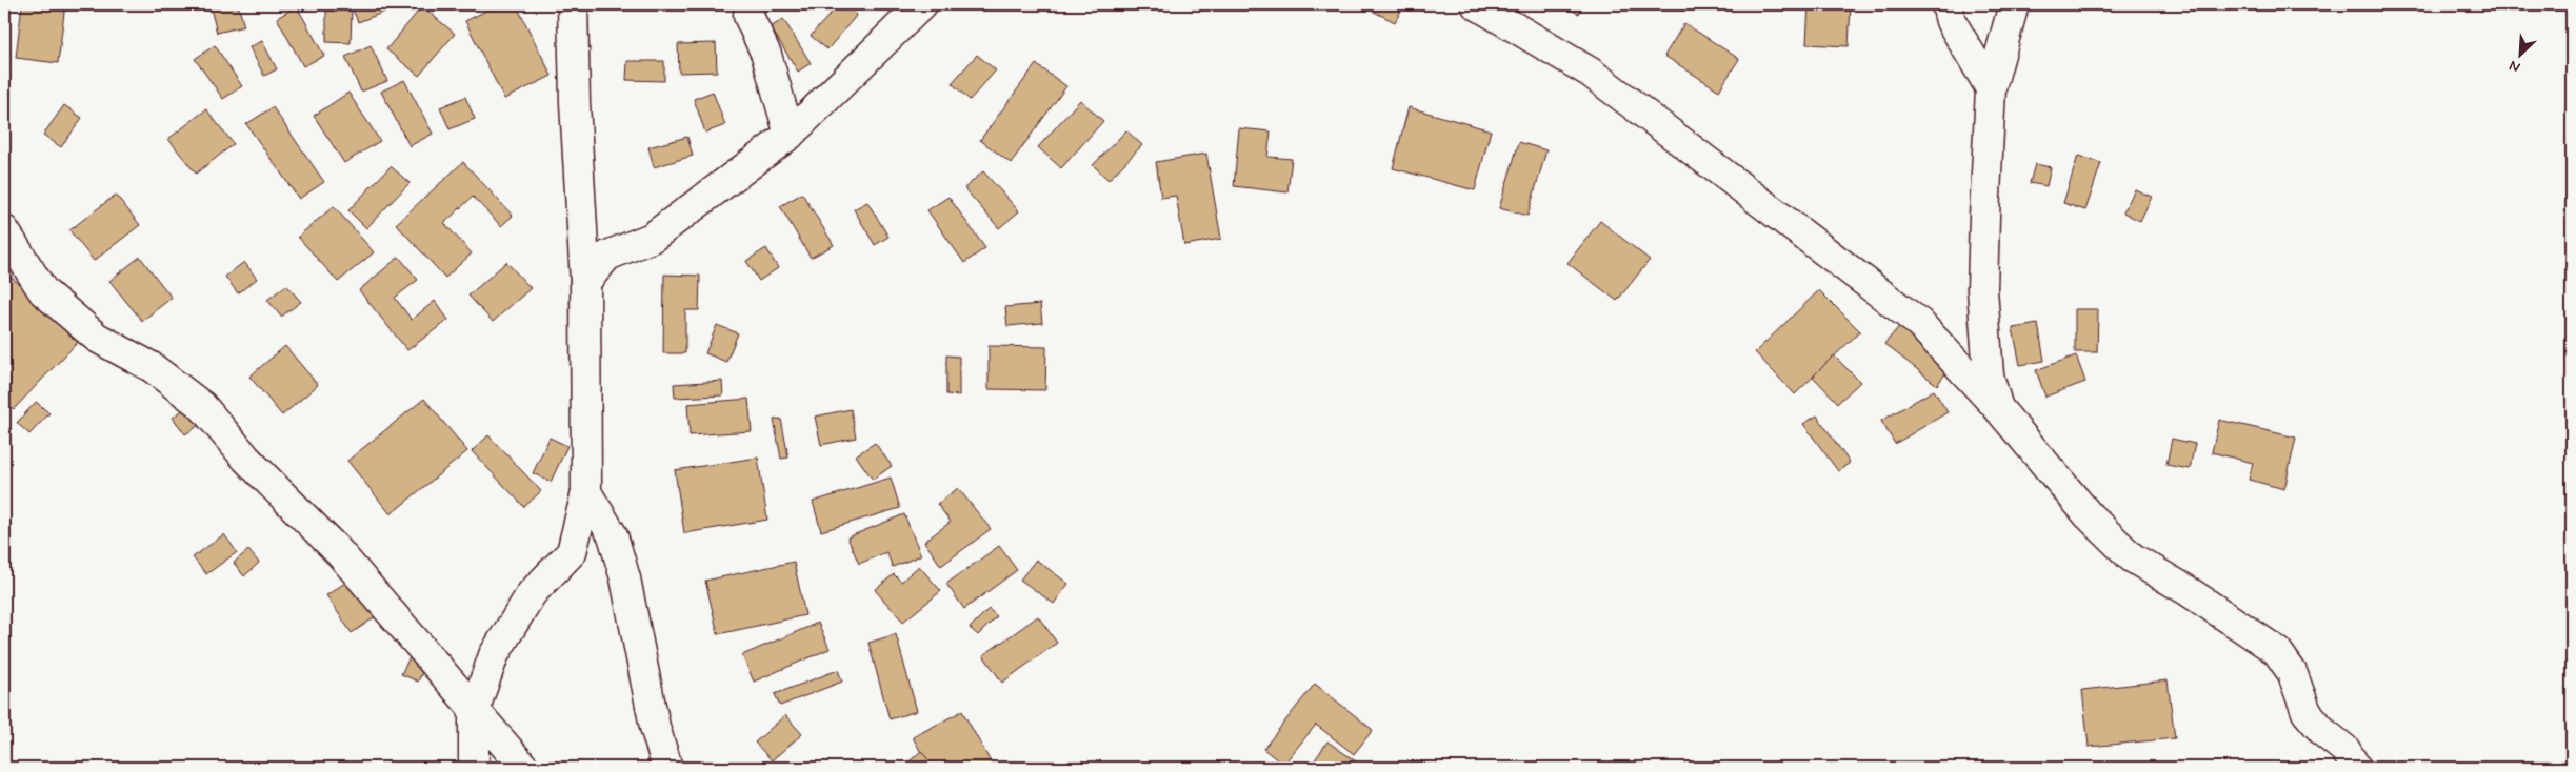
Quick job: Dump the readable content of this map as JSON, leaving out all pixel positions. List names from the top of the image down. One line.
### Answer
{"north":"bottom left"}
